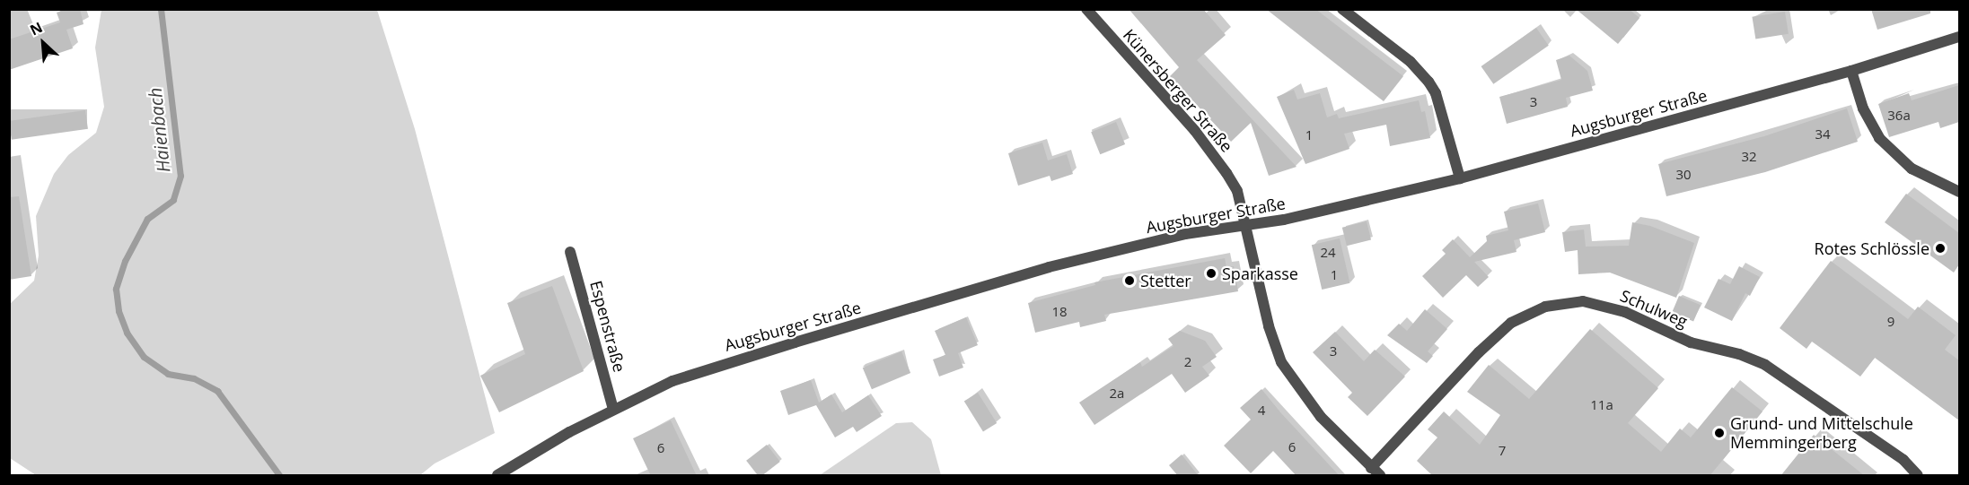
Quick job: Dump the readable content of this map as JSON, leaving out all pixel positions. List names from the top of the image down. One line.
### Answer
{"streets":{"street":["Künersberger Straße","Augsburger Straße","Schulweg","Espenstraße"]},"crossings":[["Künersberger Straße","Augsburger Straße"],["Künersberger Straße","Schulweg"],["Augsburger Straße","Espenstraße"]],"water":["Haienbach"],"places":["Rotes Schlössle","Sparkasse","Stetter","Grund- und Mittelschule Memmingerberg"],"house_numbers":["3","36a","34","1","32","30","24","1","18","9","3","2","2a","11a","4","6","6","7"],"north":"top left"}
